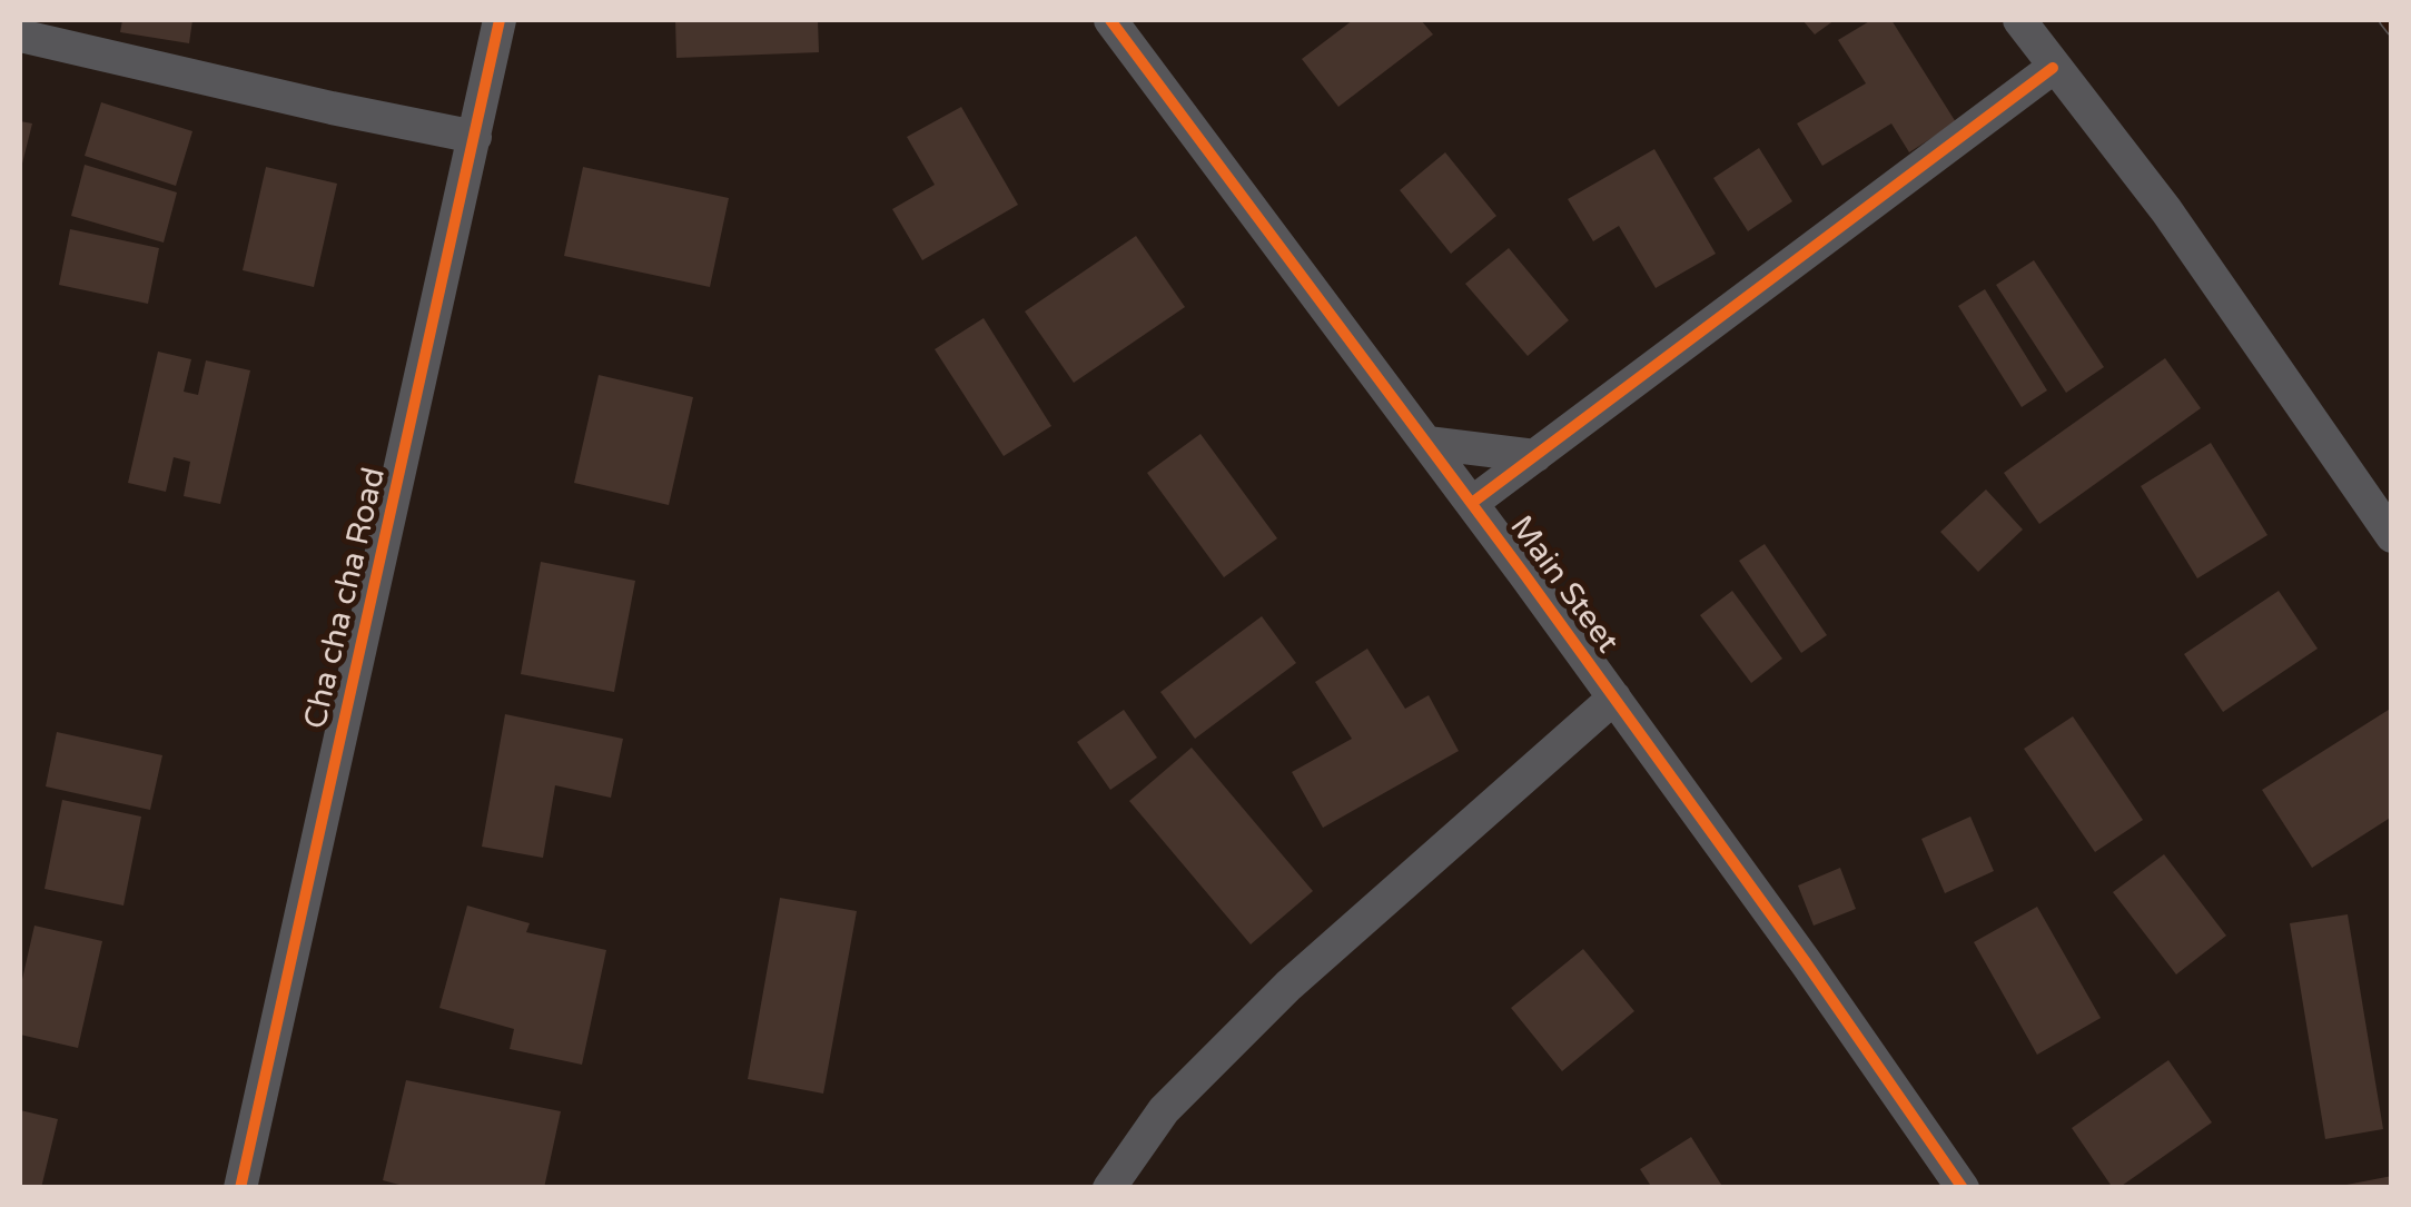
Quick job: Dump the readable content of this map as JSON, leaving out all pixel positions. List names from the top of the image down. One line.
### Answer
{"streets":{"street":["Main Steet","Cha cha cha Road"]}}
